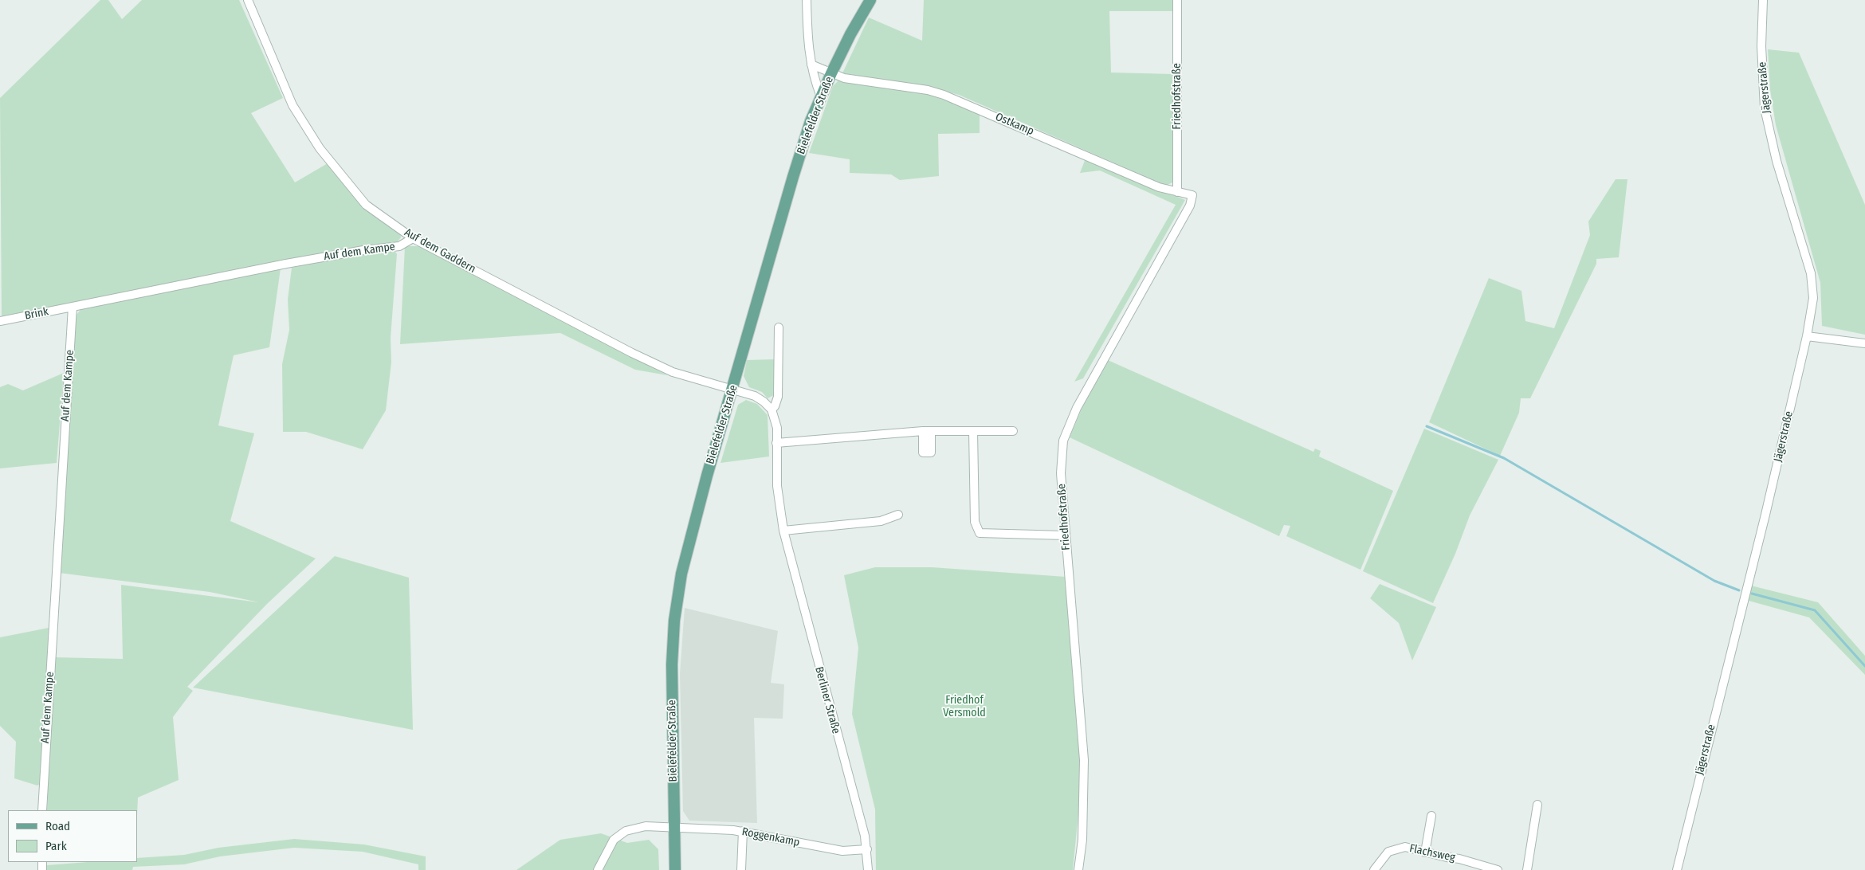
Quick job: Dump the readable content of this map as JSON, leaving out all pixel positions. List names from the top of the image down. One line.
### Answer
{"streets":{"main road":["Bielefelder Straße"],"street":["Jägerstraße","Friedhofstraße","Ostkamp","Auf dem Gaddern","Auf dem Kampe","Brink","Berliner Straße","Roggenkamp","Flachsweg"]},"crossings":[["Friedhofstraße","Ostkamp"],["Bielefelder Straße","Ostkamp"],["Bielefelder Straße","Auf dem Gaddern"],["Bielefelder Straße","Roggenkamp"],["Auf dem Gaddern","Auf dem Kampe"],["Auf dem Kampe","Brink"],["Berliner Straße","Roggenkamp"]],"parks":["Friedhof Versmold"],"legend":["Road","Park"]}
